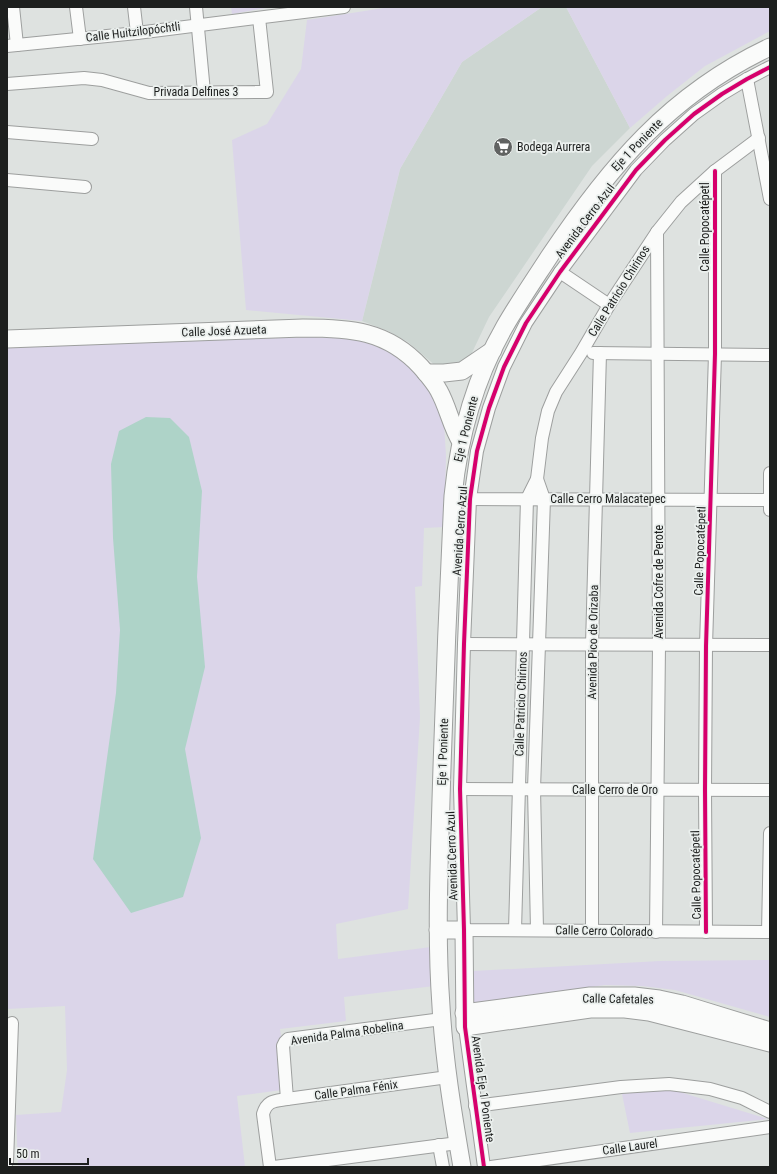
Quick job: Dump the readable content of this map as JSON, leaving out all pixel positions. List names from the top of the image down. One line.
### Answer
{"streets":{"street":["Calle Huitzilopóchtli","Privada Delfines 3","Eje 1 Poniente","Avenida Cerro Azul","Calle Popocatépetl","Calle Patricio Chirinos","Calle José Azueta","Calle Cerro Malacatepec","Avenida Cofre de Perote","Avenida Pico de Orizaba","Calle Cerro de Oro","Calle Cerro Colorado","Calle Cafetales","Avenida Palma Robelina","Avenida Eje 1 Poniente","Calle Palma Fénix","Calle Laurel"]},"crossings":[["Calle Huitzilopóchtli","Privada Delfines 3"],["Eje 1 Poniente","Calle José Azueta"],["Eje 1 Poniente","Calle Cerro Malacatepec"],["Eje 1 Poniente","Calle Cerro Colorado"],["Avenida Cerro Azul","Calle Cerro Malacatepec"],["Avenida Cerro Azul","Calle Cerro de Oro"],["Avenida Cerro Azul","Calle Cerro Colorado"],["Avenida Cerro Azul","Calle Cafetales"],["Avenida Cerro Azul","Avenida Eje 1 Poniente"],["Calle Popocatépetl","Calle Patricio Chirinos"],["Calle Popocatépetl","Calle Cerro Malacatepec"],["Calle Popocatépetl","Calle Cerro de Oro"],["Calle Popocatépetl","Calle Cerro Colorado"],["Calle Patricio Chirinos","Calle Cerro Malacatepec"],["Calle Patricio Chirinos","Avenida Cofre de Perote"],["Calle Patricio Chirinos","Calle Cerro de Oro"],["Calle Patricio Chirinos","Calle Cerro Colorado"],["Calle Cerro Malacatepec","Avenida Cofre de Perote"],["Calle Cerro Malacatepec","Avenida Pico de Orizaba"],["Avenida Cofre de Perote","Calle Cerro de Oro"],["Avenida Cofre de Perote","Calle Cerro Colorado"],["Avenida Pico de Orizaba","Calle Cerro de Oro"],["Avenida Pico de Orizaba","Calle Cerro Colorado"],["Calle Cafetales","Avenida Eje 1 Poniente"],["Avenida Palma Robelina","Calle Palma Fénix"]],"places":{"supermarket":["Bodega Aurrera"]},"scale_bar":"50 m"}
